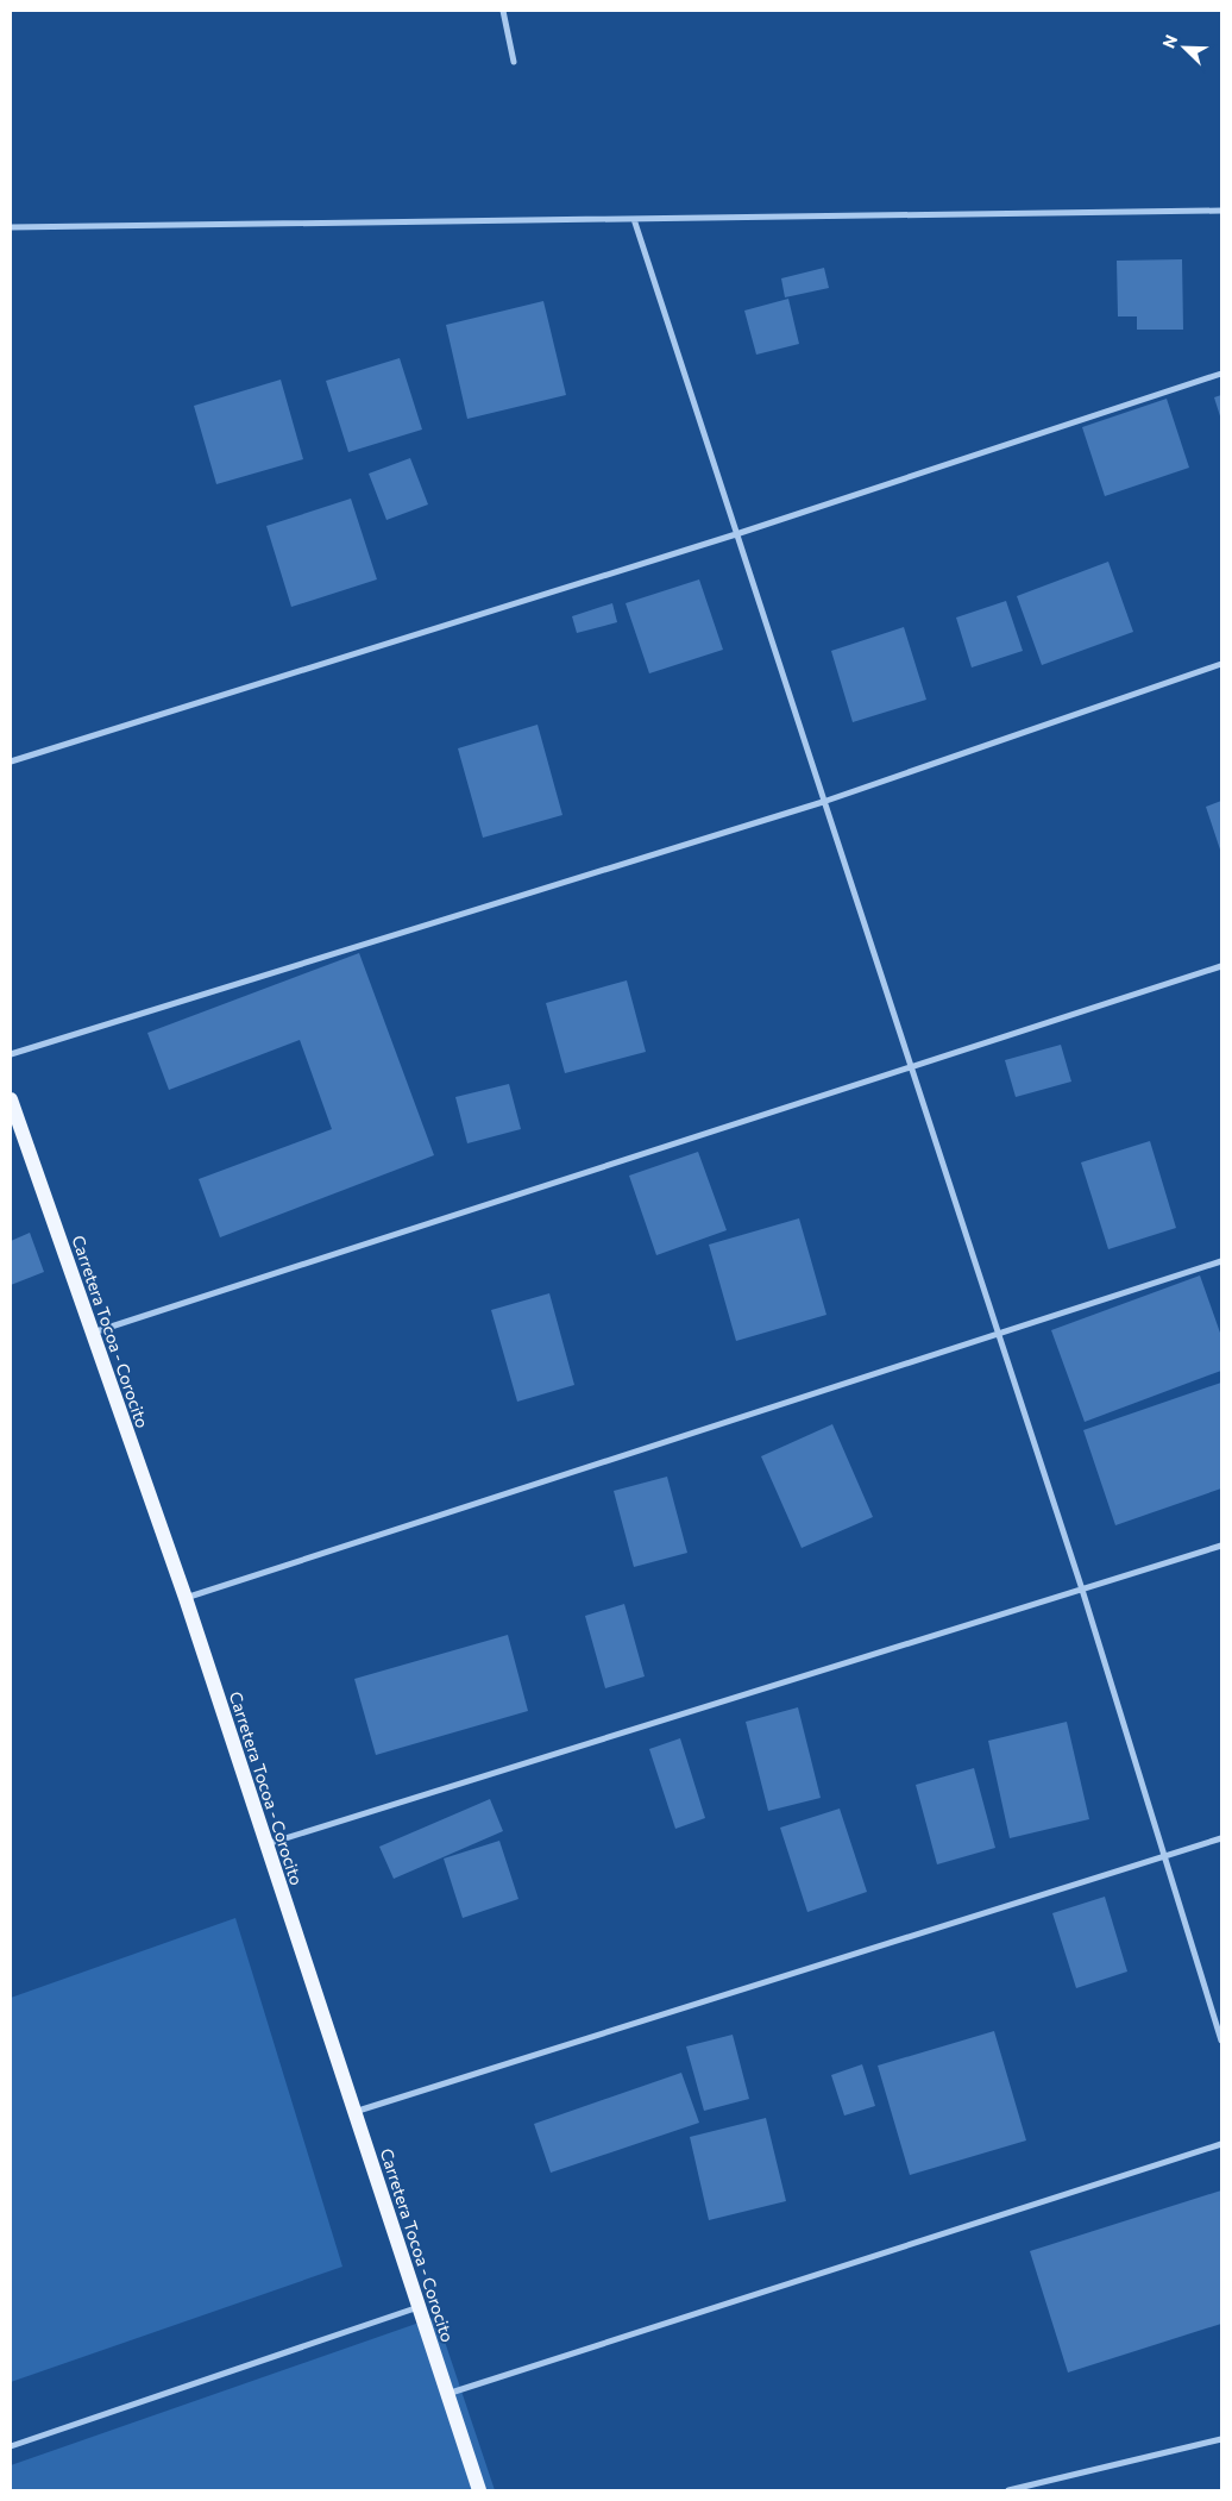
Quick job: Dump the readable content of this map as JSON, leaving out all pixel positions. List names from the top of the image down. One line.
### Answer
{"streets":{"main road":["Carretera Tocoa - Corocito"]},"north":"top left"}
